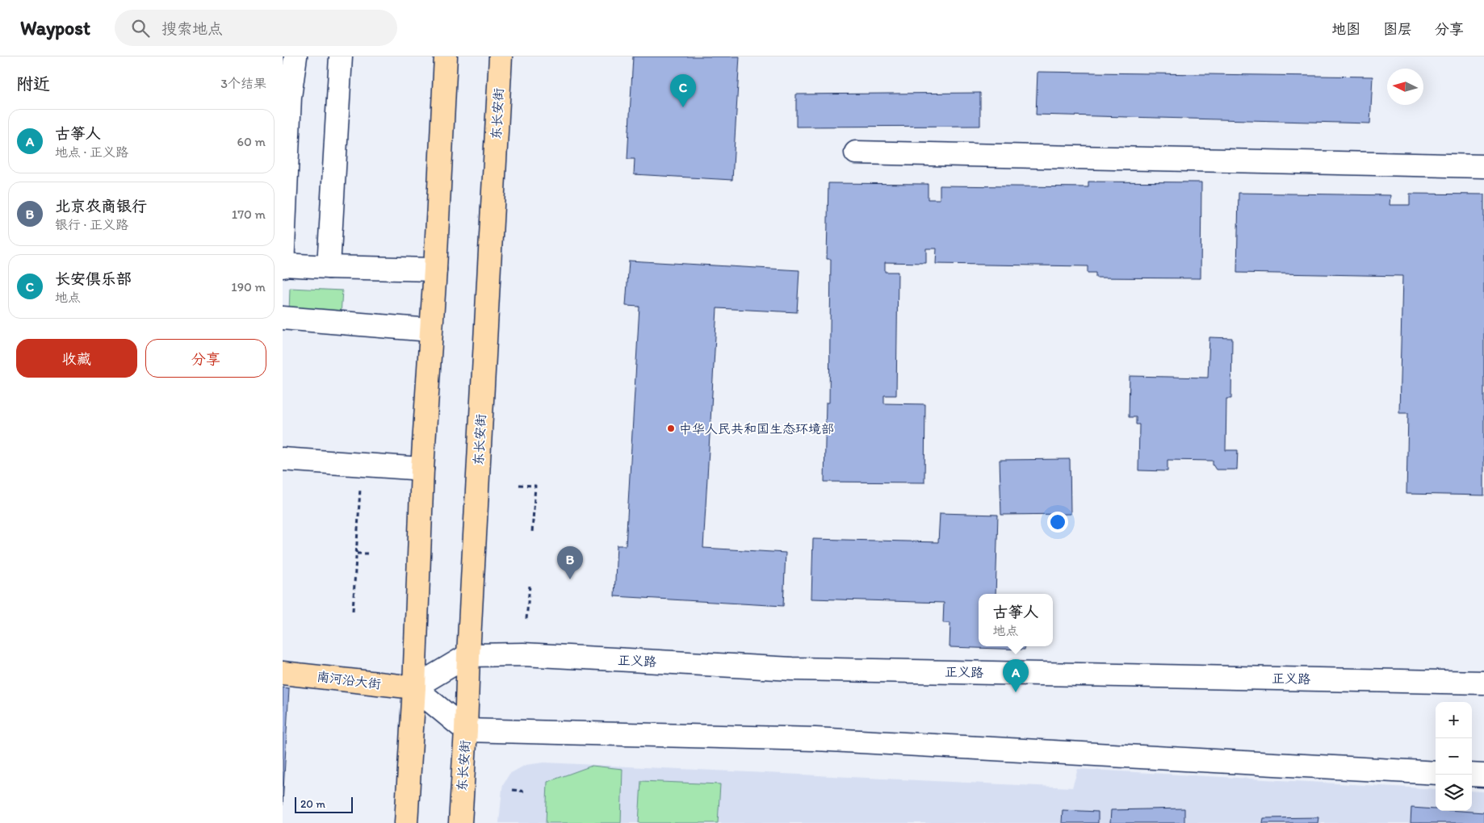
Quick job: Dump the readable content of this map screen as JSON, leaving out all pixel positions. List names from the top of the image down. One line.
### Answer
{"streets":{"main road":["东长安街","南河沿大街"],"street":["正义路"]},"crossings":[["东长安街","正义路"]],"places":["中华人民共和国生态环境部"],"scale_bar":"20 m","north":"left","page":{"header":"Waypost","search":"搜索地点","nav":["地图","图层","分享"],"heading":["附近","3个结果"],"pins":["C","B","A"],"list":[{"mark":"A","name":"古筝人","note":"地点 · 正义路","value":"60 m"},{"mark":"B","name":"北京农商银行","note":"银行 · 正义路","value":"170 m"},{"mark":"C","name":"长安俱乐部","note":"地点","value":"190 m"}],"buttons":["收藏","分享"],"popup":["古筝人","地点"],"map_buttons":["+","−"],"scale":"20 m"}}
